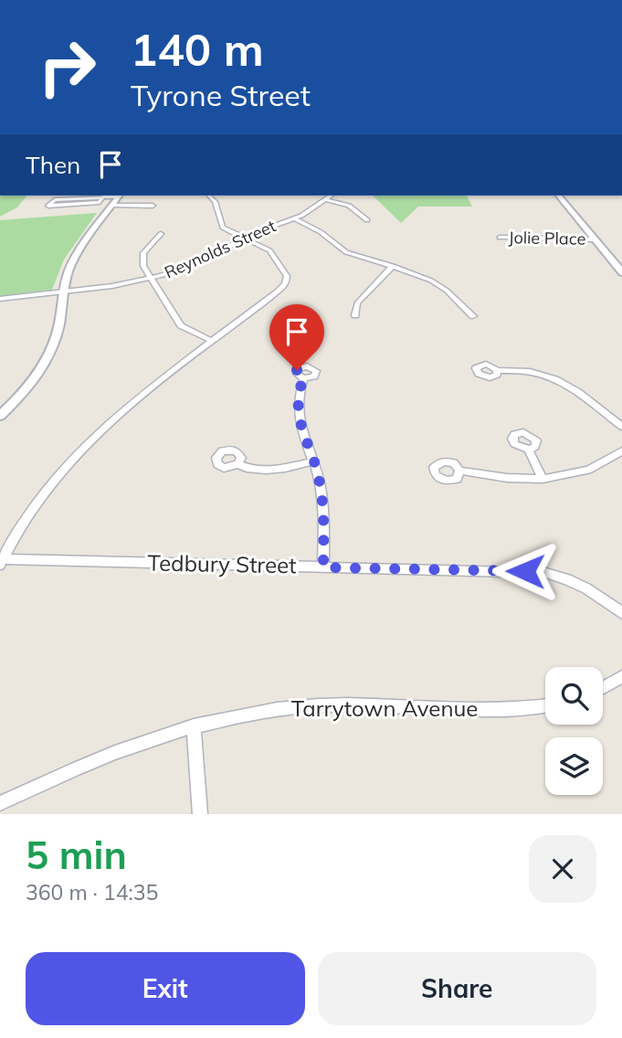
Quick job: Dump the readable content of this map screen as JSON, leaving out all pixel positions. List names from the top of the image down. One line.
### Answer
{"streets":{"street":["Jolie Place","Reynolds Street","Tedbury Street","Tarrytown Avenue"]},"page":{"turn":["140 m","Tyrone Street"],"then":"Then","heading":["5 min","360 m · 14:35"],"buttons":["Exit","Share"]}}
